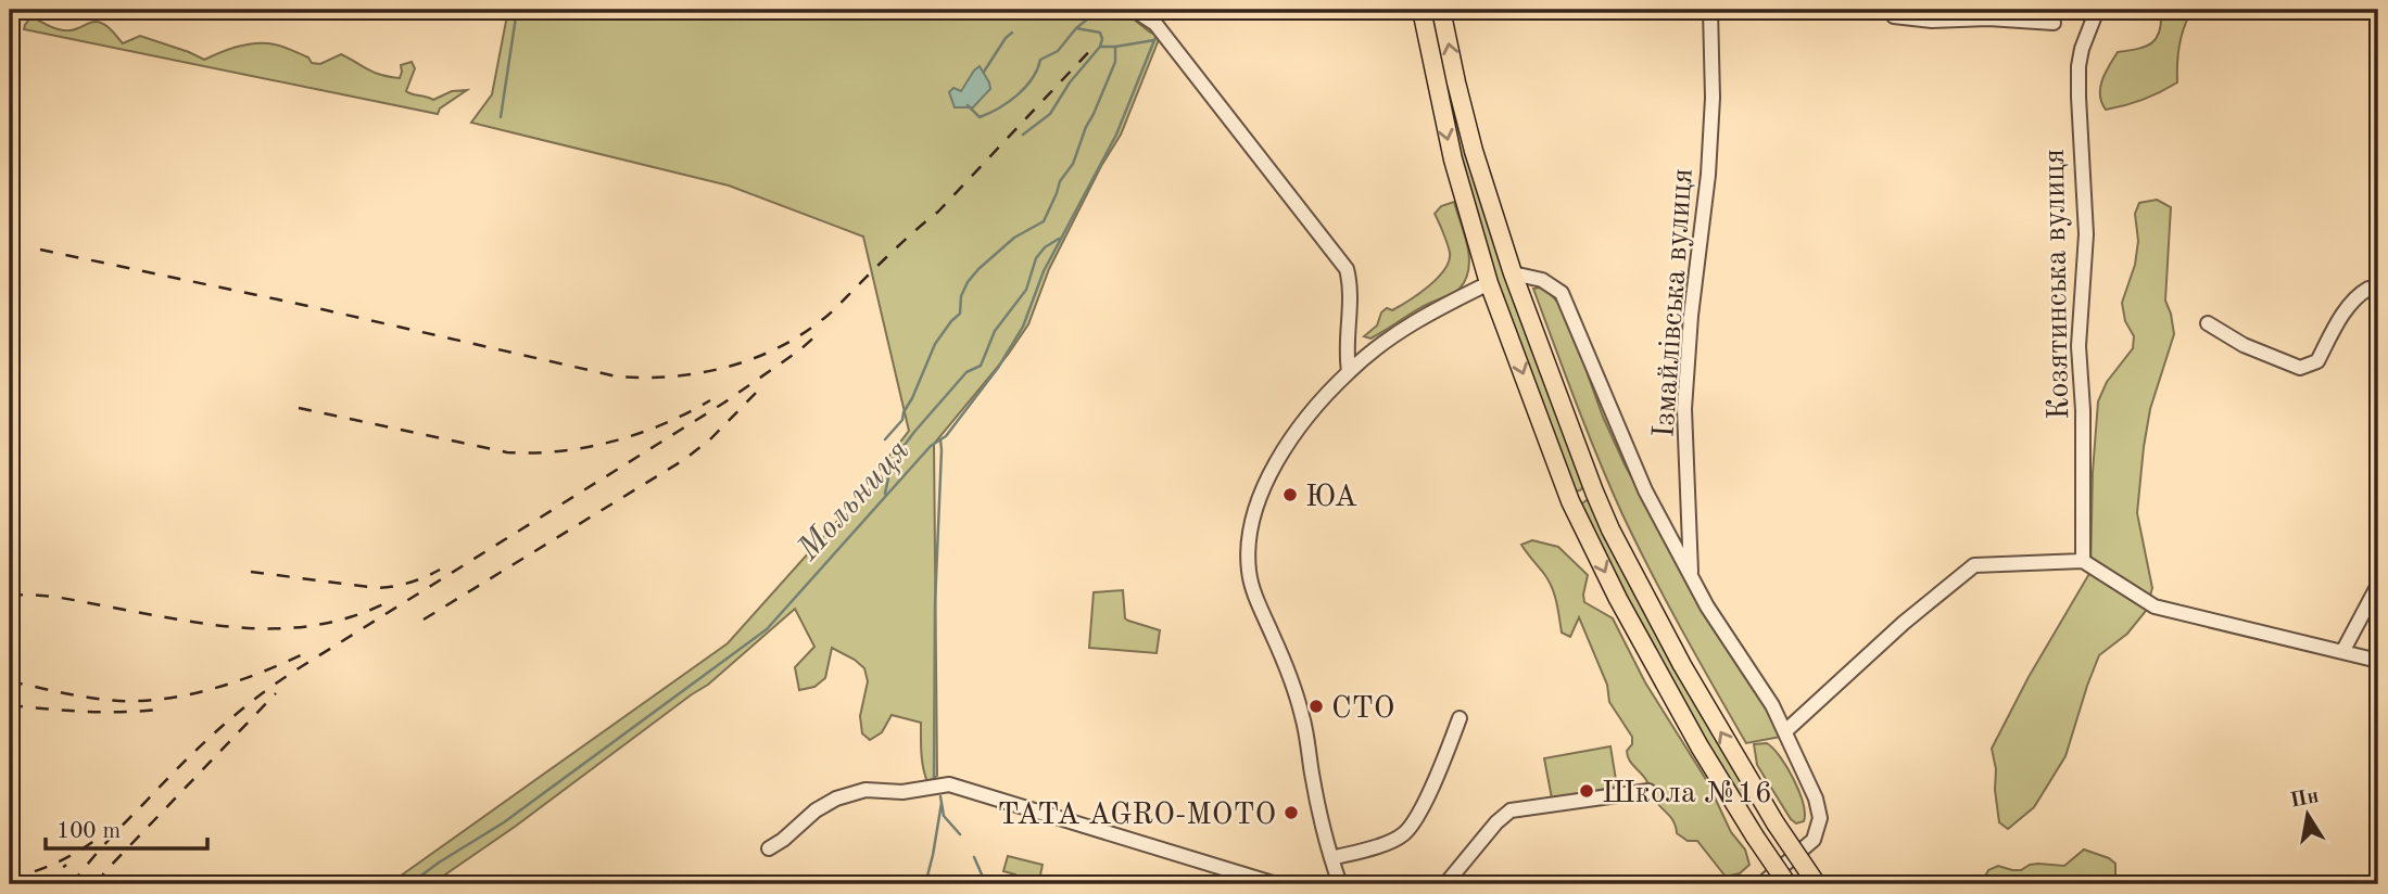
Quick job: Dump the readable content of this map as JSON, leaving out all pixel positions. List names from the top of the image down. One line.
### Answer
{"streets":{"street":["Козятинська вулиця","Ізмайлівська вулиця"]},"water":["Мольниця"],"places":["ЮА","СТО","Школа №16","TATA AGRO-MOTO"],"scale_bar":"100 m","north":"top"}
